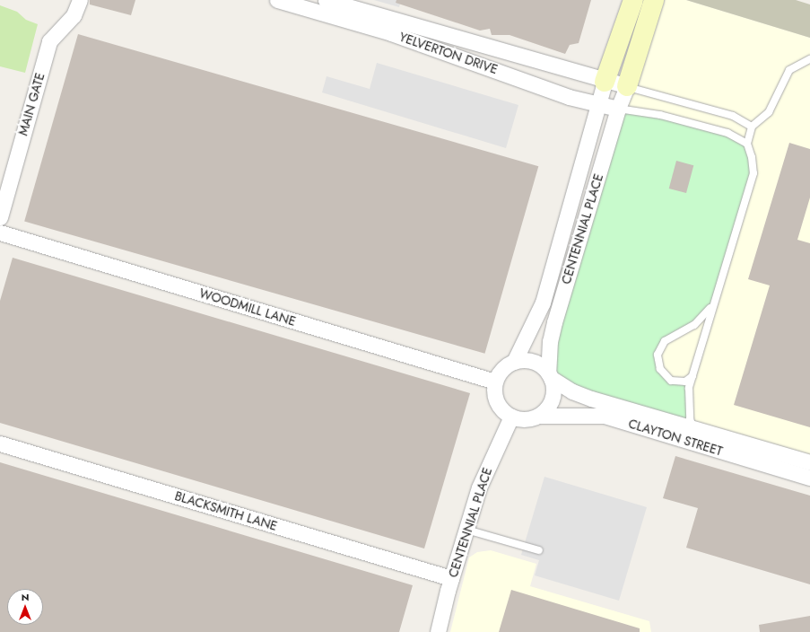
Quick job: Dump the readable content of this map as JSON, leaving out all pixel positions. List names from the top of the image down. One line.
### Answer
{"streets":{"street":["YELVERTON DRIVE","MAIN GATE","CENTENNIAL PLACE","WOODMILL LANE","CLAYTON STREET","BLACKSMITH LANE"]},"crossings":[["YELVERTON DRIVE","CENTENNIAL PLACE"],["CENTENNIAL PLACE","WOODMILL LANE"],["CENTENNIAL PLACE","CLAYTON STREET"],["CENTENNIAL PLACE","BLACKSMITH LANE"],["WOODMILL LANE","CLAYTON STREET"]],"north":"top"}
